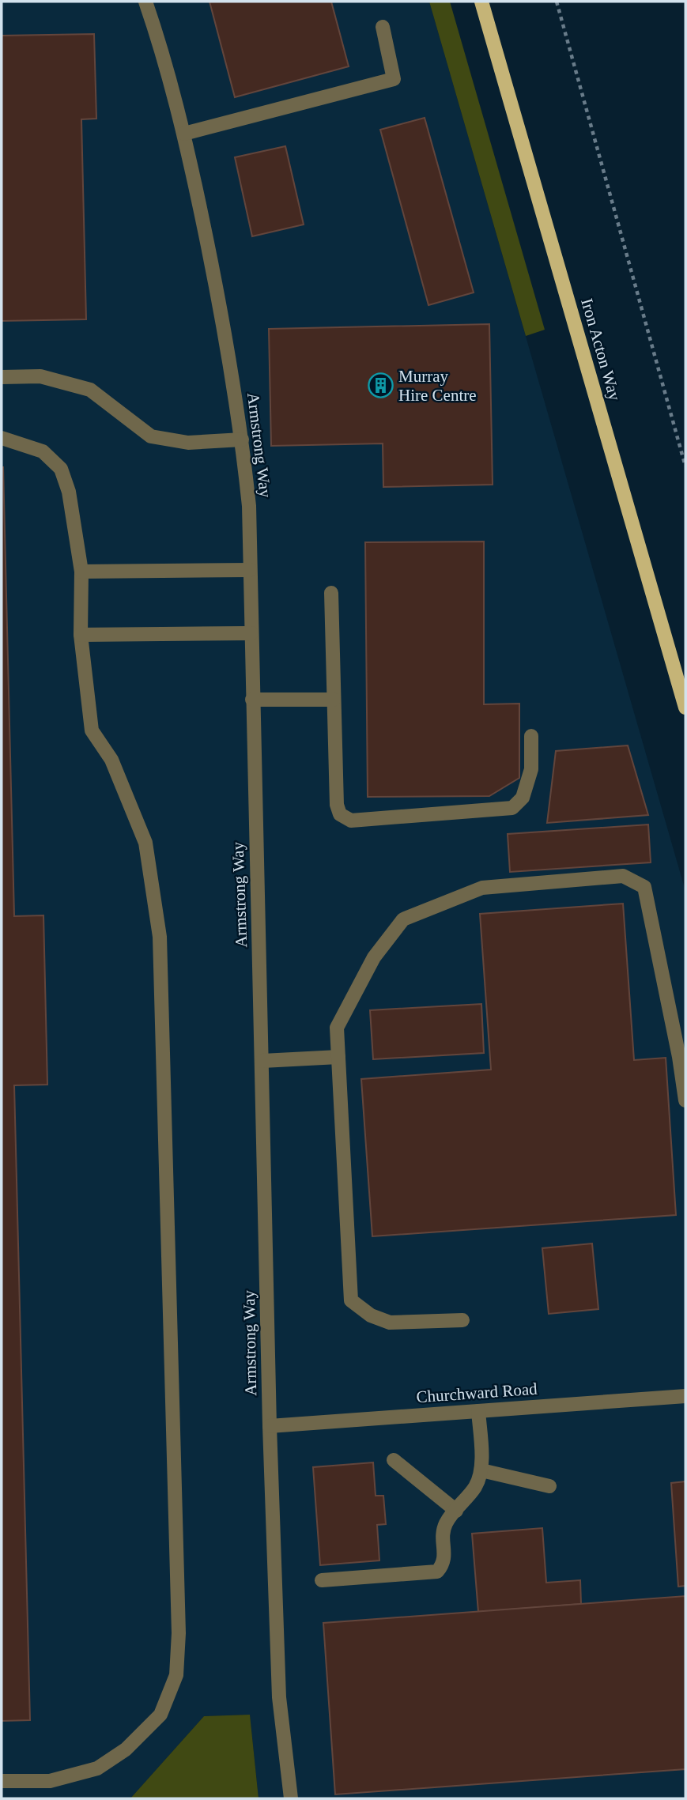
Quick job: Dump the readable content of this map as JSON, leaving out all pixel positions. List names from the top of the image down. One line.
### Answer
{"streets":{"main road":["Iron Acton Way"],"street":["Armstrong Way","Churchward Road"]},"crossings":[["Armstrong Way","Churchward Road"]],"places":{"building":["Murray Hire Centre"]}}
